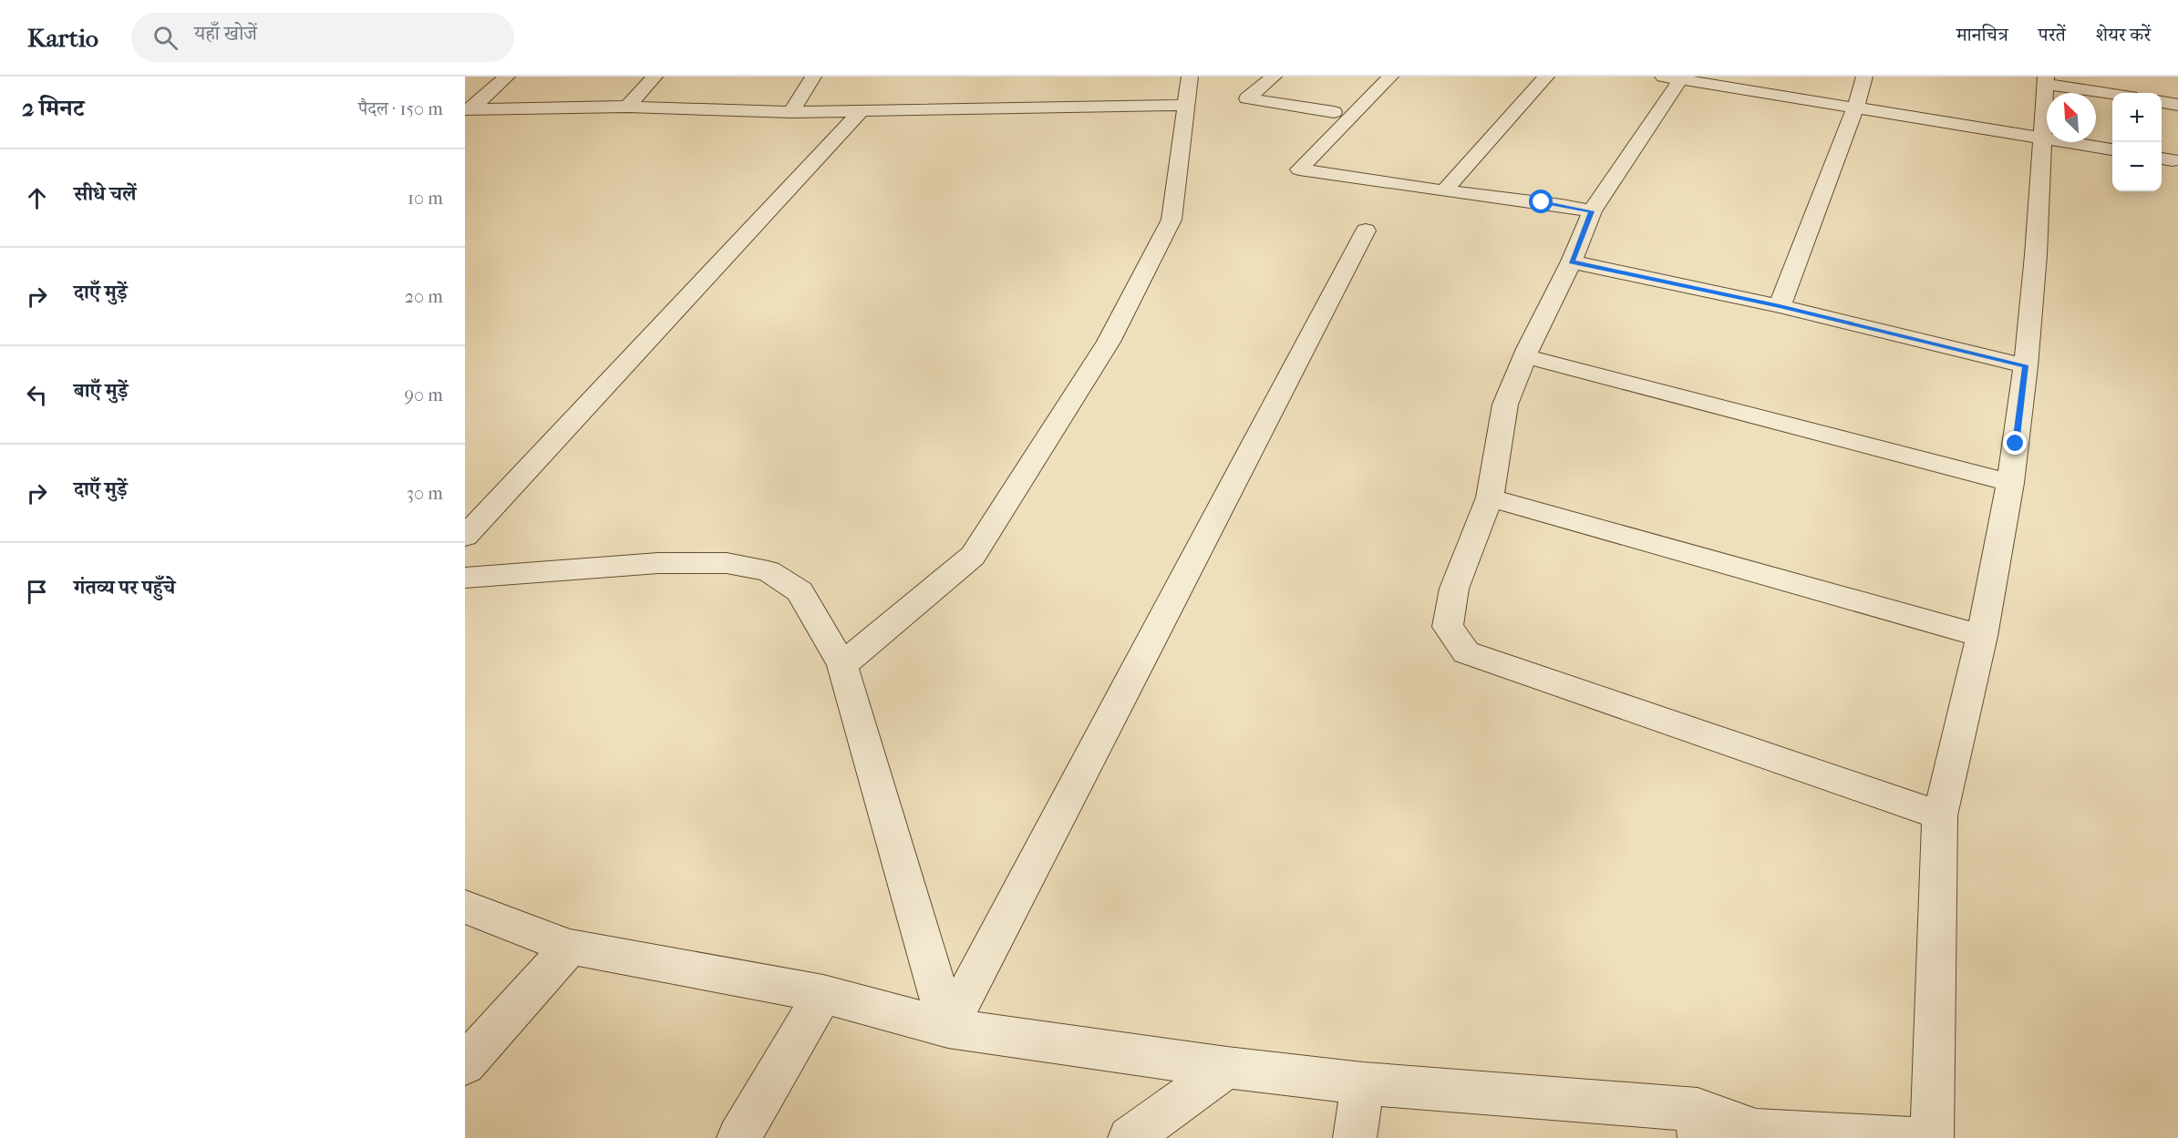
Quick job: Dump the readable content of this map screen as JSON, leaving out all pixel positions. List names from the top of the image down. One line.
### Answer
{"north":"top left","page":{"header":"Kartio","search":"यहाँ खोजें","nav":["मानचित्र","परतें","शेयर करें"],"heading":["2 मिनट","पैदल · 150 m"],"map_buttons":["+","−"],"list":[["सीधे चलें","10 m"],["दाएँ मुड़ें","20 m"],["बाएँ मुड़ें","90 m"],["दाएँ मुड़ें","30 m"],"गंतव्य पर पहुँचे"]}}
